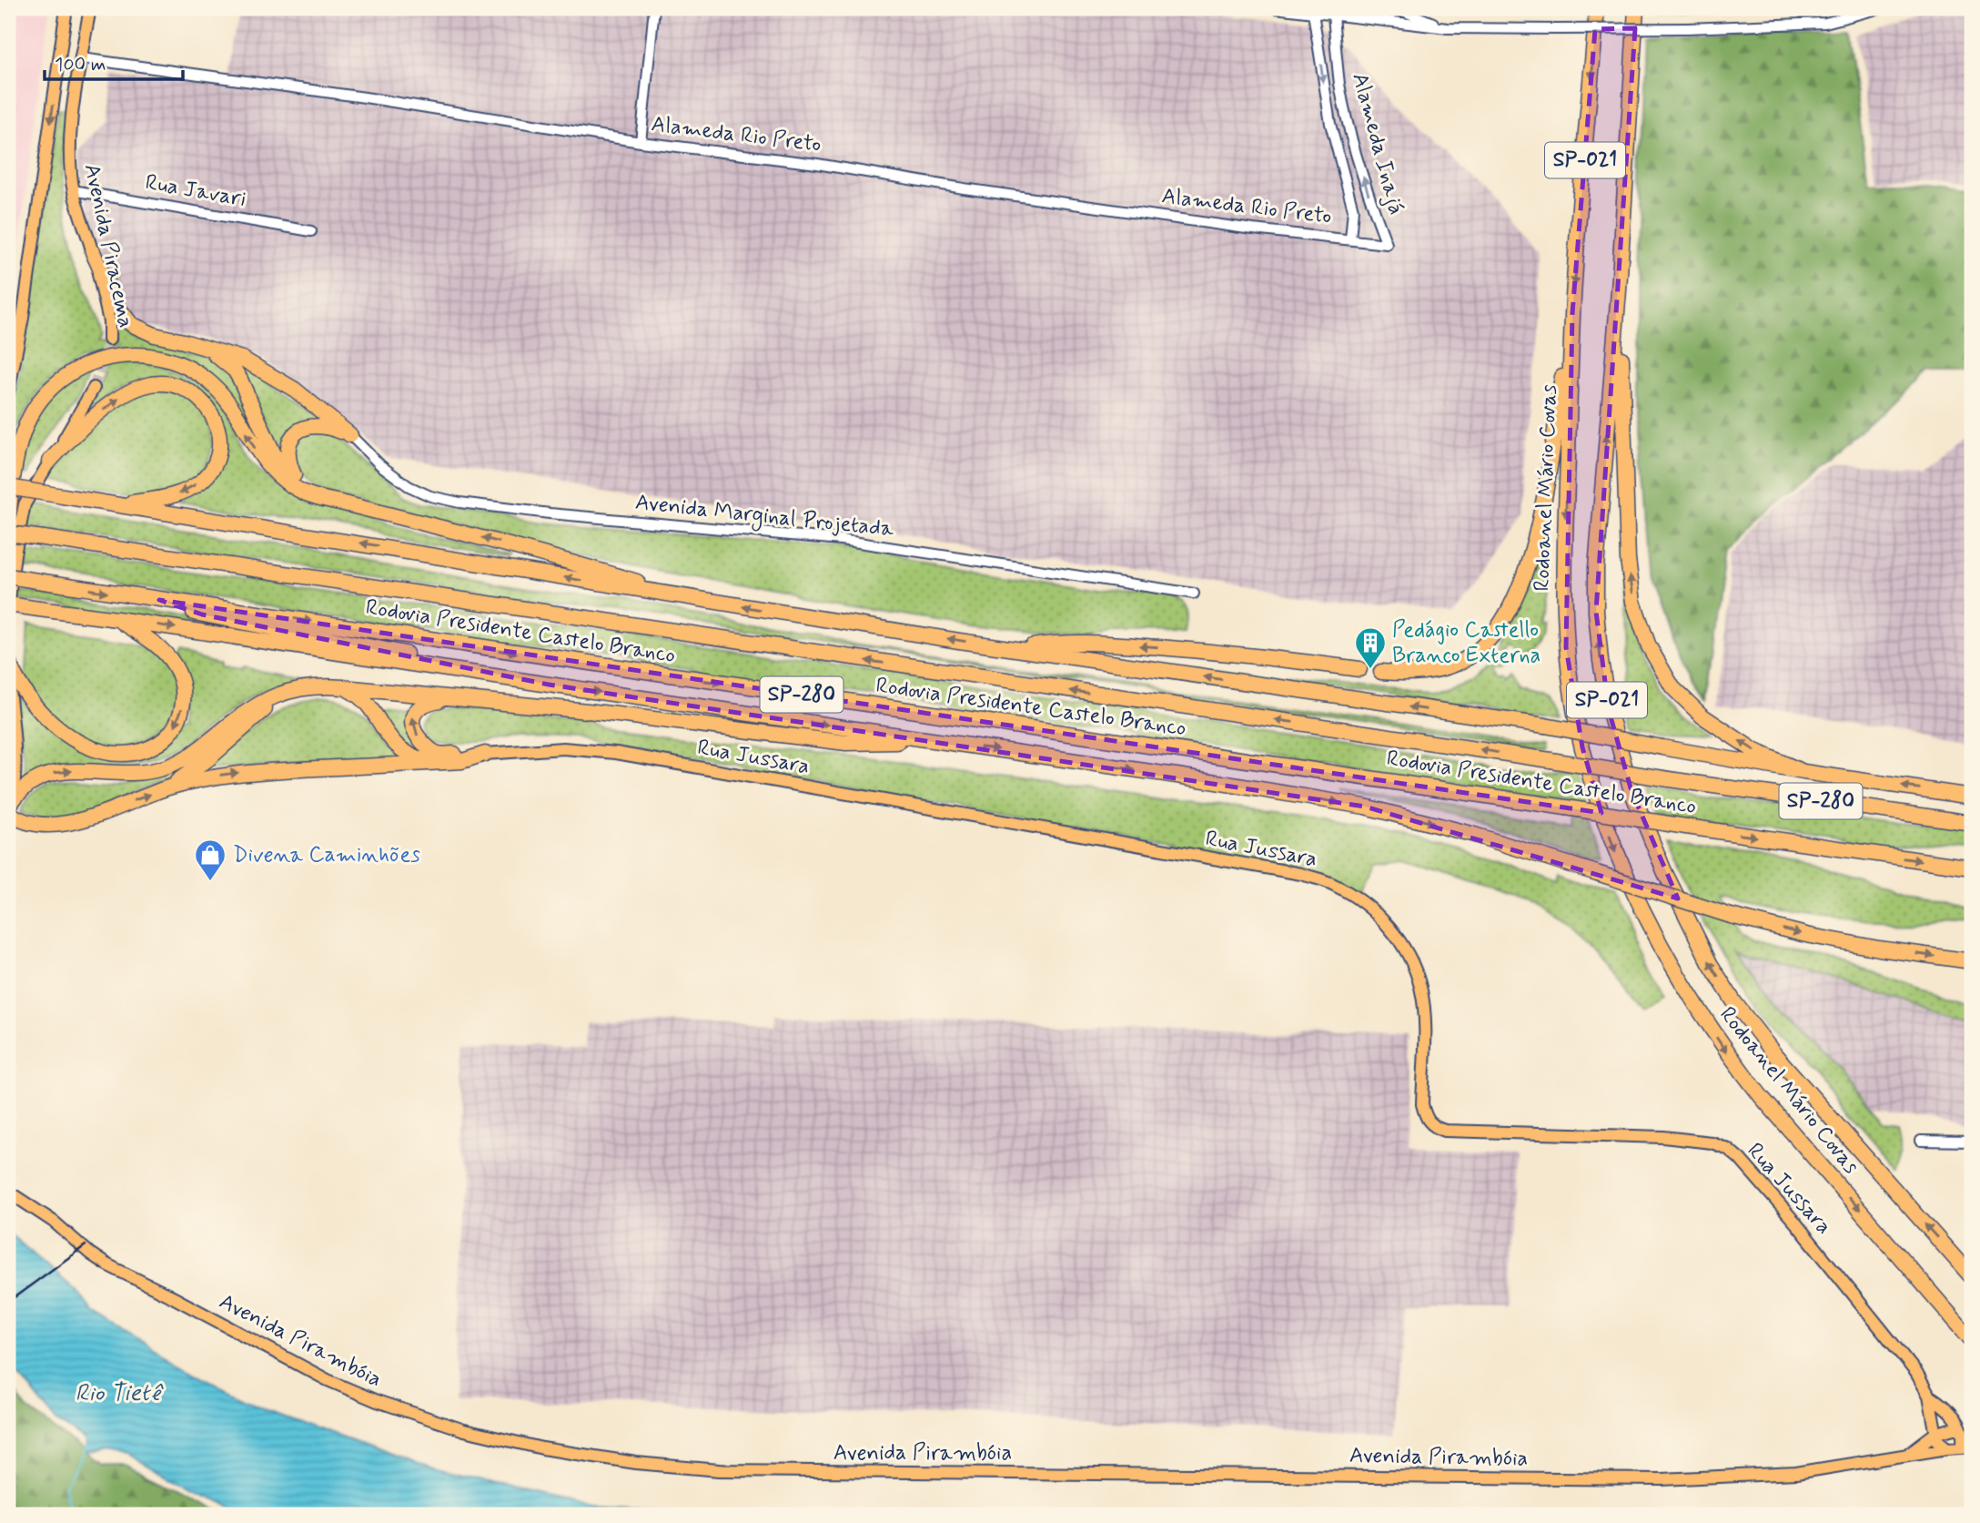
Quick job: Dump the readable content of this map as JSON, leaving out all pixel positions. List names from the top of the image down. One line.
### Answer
{"streets":{"highway":["SP-021","Rodoanel Mário Covas","Rodovia Presidente Castelo Branco","SP-280"],"main road":["Avenida Piracema","Rua Jussara","Avenida Pirambóia"],"street":["Alameda Rio Preto","Alameda Inajá","Rua Javari","Avenida Marginal Projetada"]},"crossings":[["Alameda Rio Preto","Alameda Inajá"],["Alameda Rio Preto","Avenida Piracema"],["Rua Javari","Avenida Piracema"],["Rua Jussara","Avenida Pirambóia"]],"water":["Rio Tietê"],"places":{"building":["Pedágio Castello Branco Externa"],"shop":["Divena Caminhões"]},"scale_bar":"100 m"}
